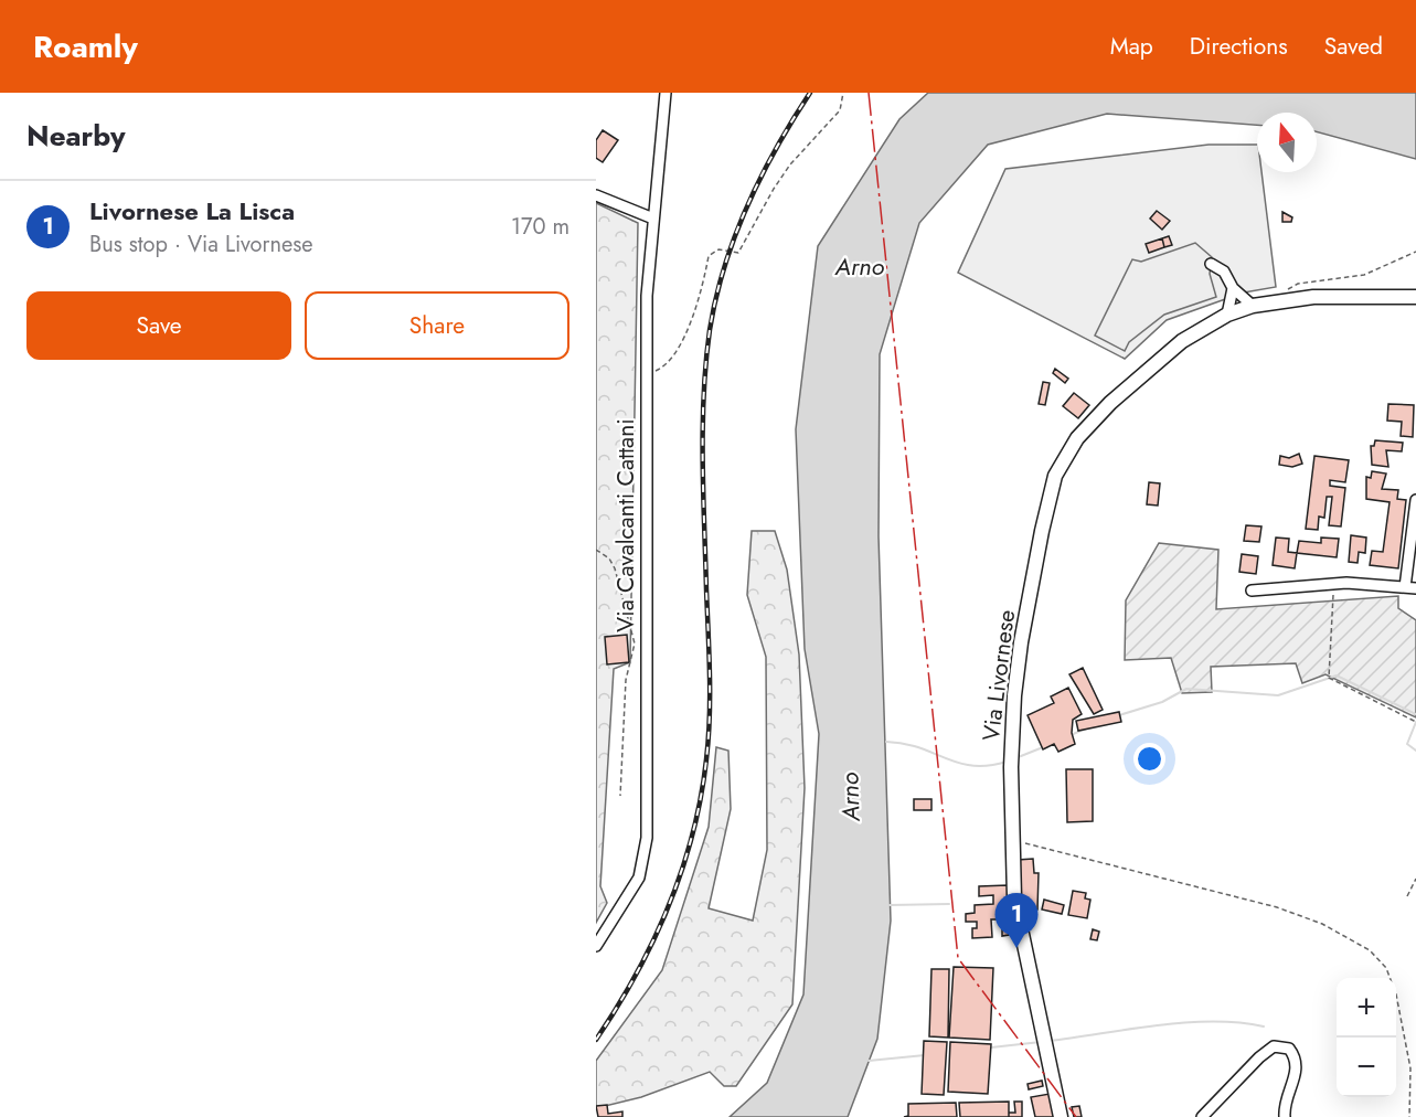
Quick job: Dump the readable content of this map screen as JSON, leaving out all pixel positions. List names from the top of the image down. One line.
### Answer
{"streets":{"main road":["Via Livornese"],"street":["Via Cavalcanti Cattani"]},"water":["Arno"],"north":"top","page":{"header":"Roamly","nav":["Map","Directions","Saved"],"heading":"Nearby","list":[{"mark":"1","name":"Livornese La Lisca","note":"Bus stop · Via Livornese","value":"170 m"}],"buttons":["Save","Share"],"pins":"1","map_buttons":["+","−"]}}
